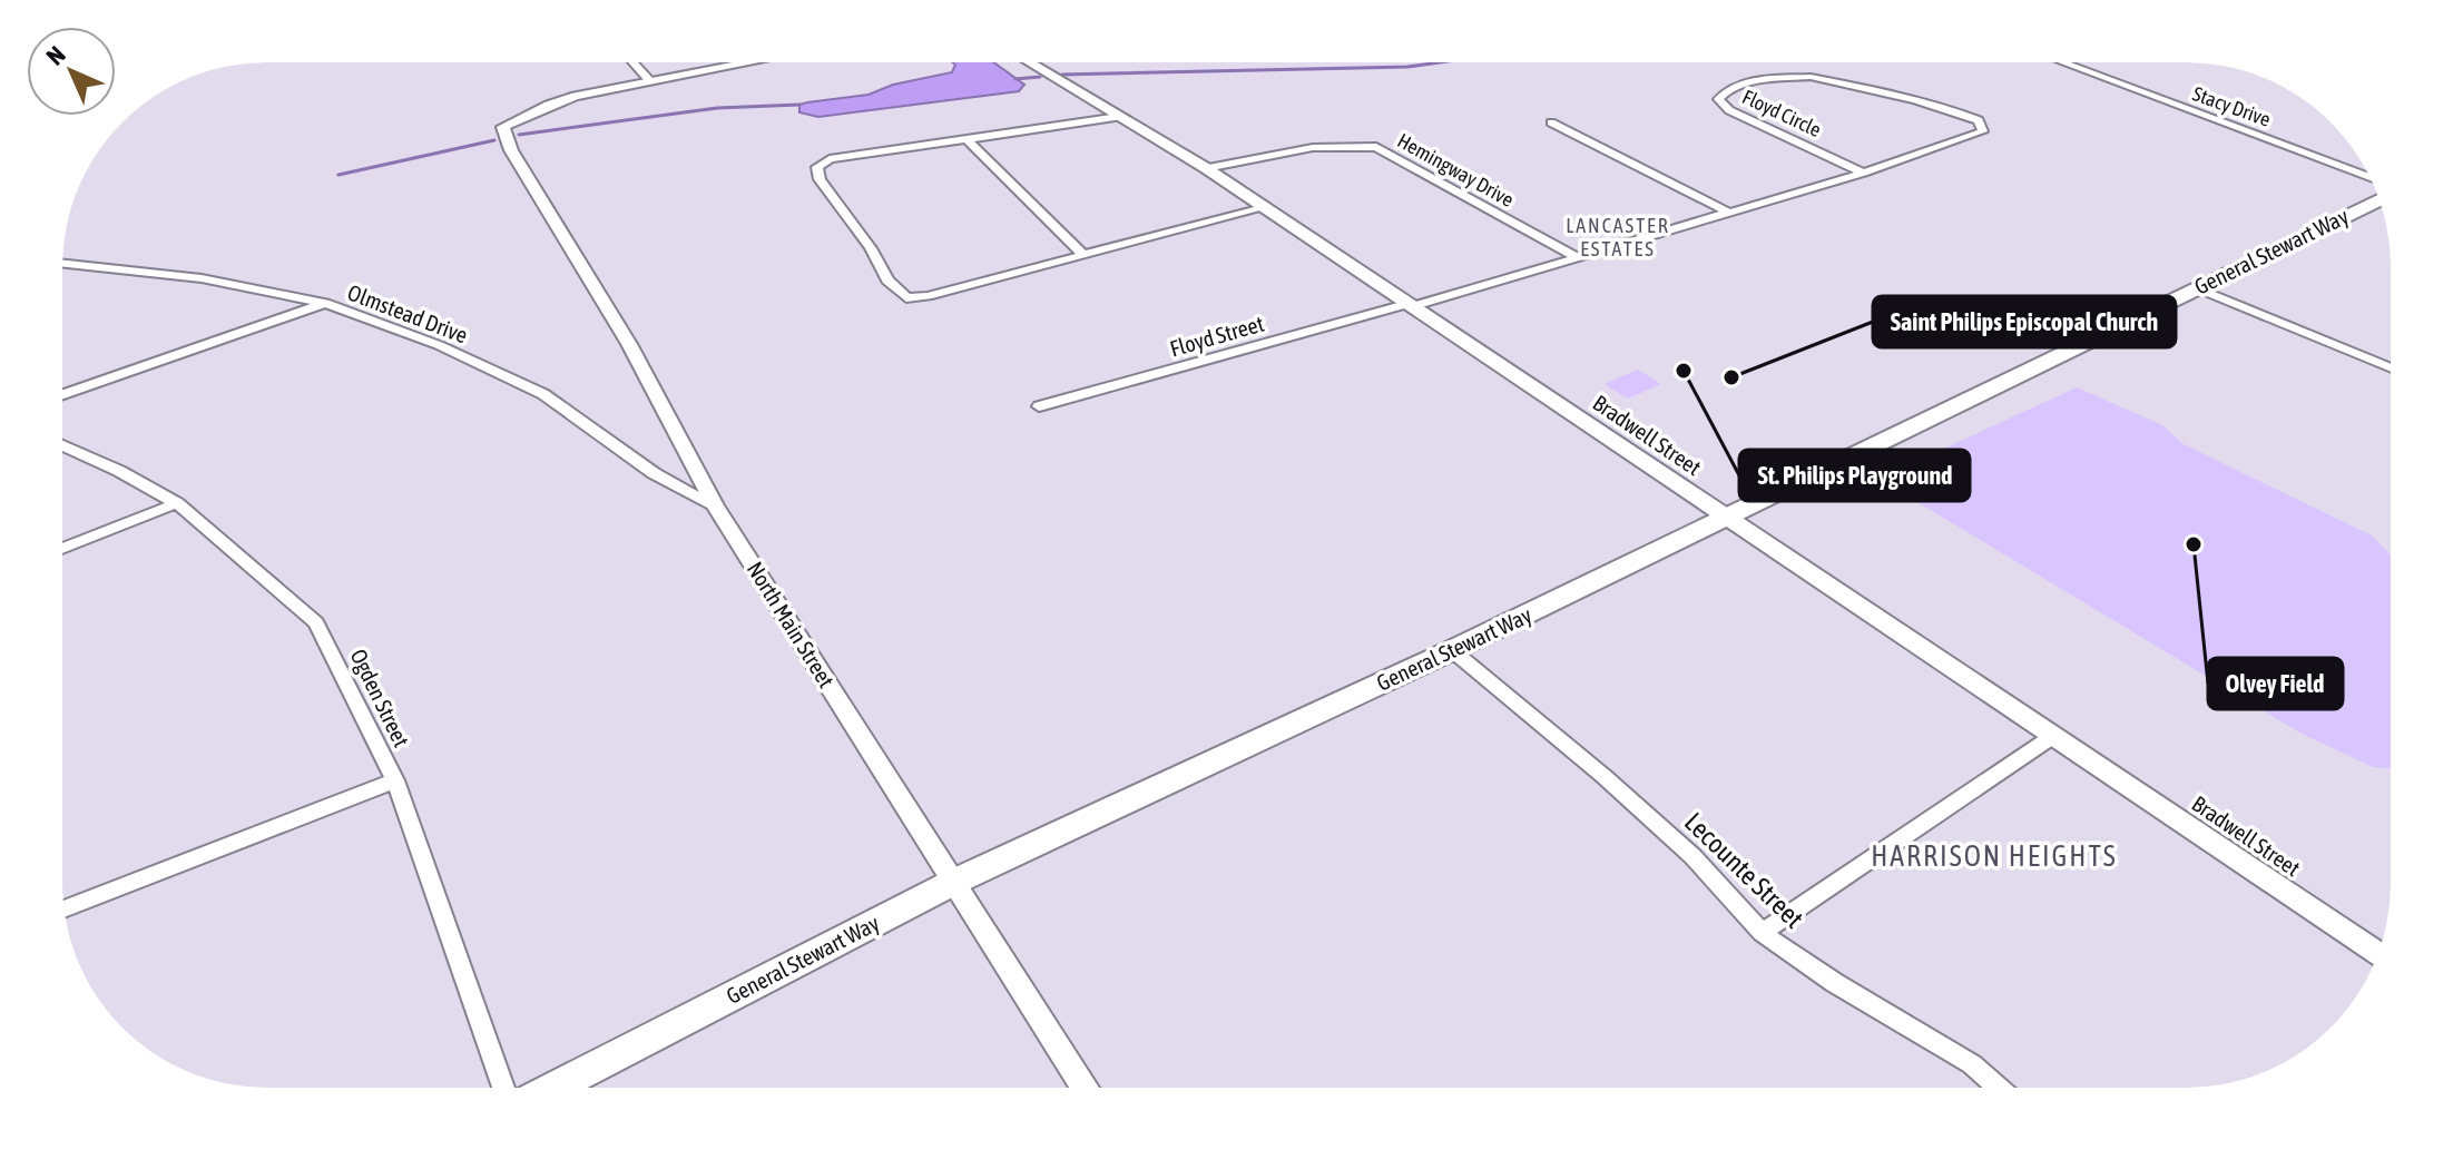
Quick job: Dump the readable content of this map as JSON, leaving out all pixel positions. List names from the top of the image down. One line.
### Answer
{"streets":{"main road":["General Stewart Way"],"street":["Stacy Drive","Floyd Circle","Hemingway Drive","Olmstead Drive","Floyd Street","Bradwell Street","North Main Street","Ogden Street","Lecounte Street"]},"crossings":[["Floyd Circle","Hemingway Drive"],["Floyd Circle","Floyd Street"],["Floyd Circle","Bradwell Street"],["Hemingway Drive","Bradwell Street"],["General Stewart Way","Bradwell Street"],["General Stewart Way","North Main Street"],["General Stewart Way","Lecounte Street"],["Olmstead Drive","North Main Street"],["Floyd Street","Bradwell Street"]],"districts":["LANCASTER ESTATES","HARRISON HEIGHTS"],"places":["St. Philips Playground","Saint Philips Episcopal Church","Olvey Field"],"north":"top left"}
